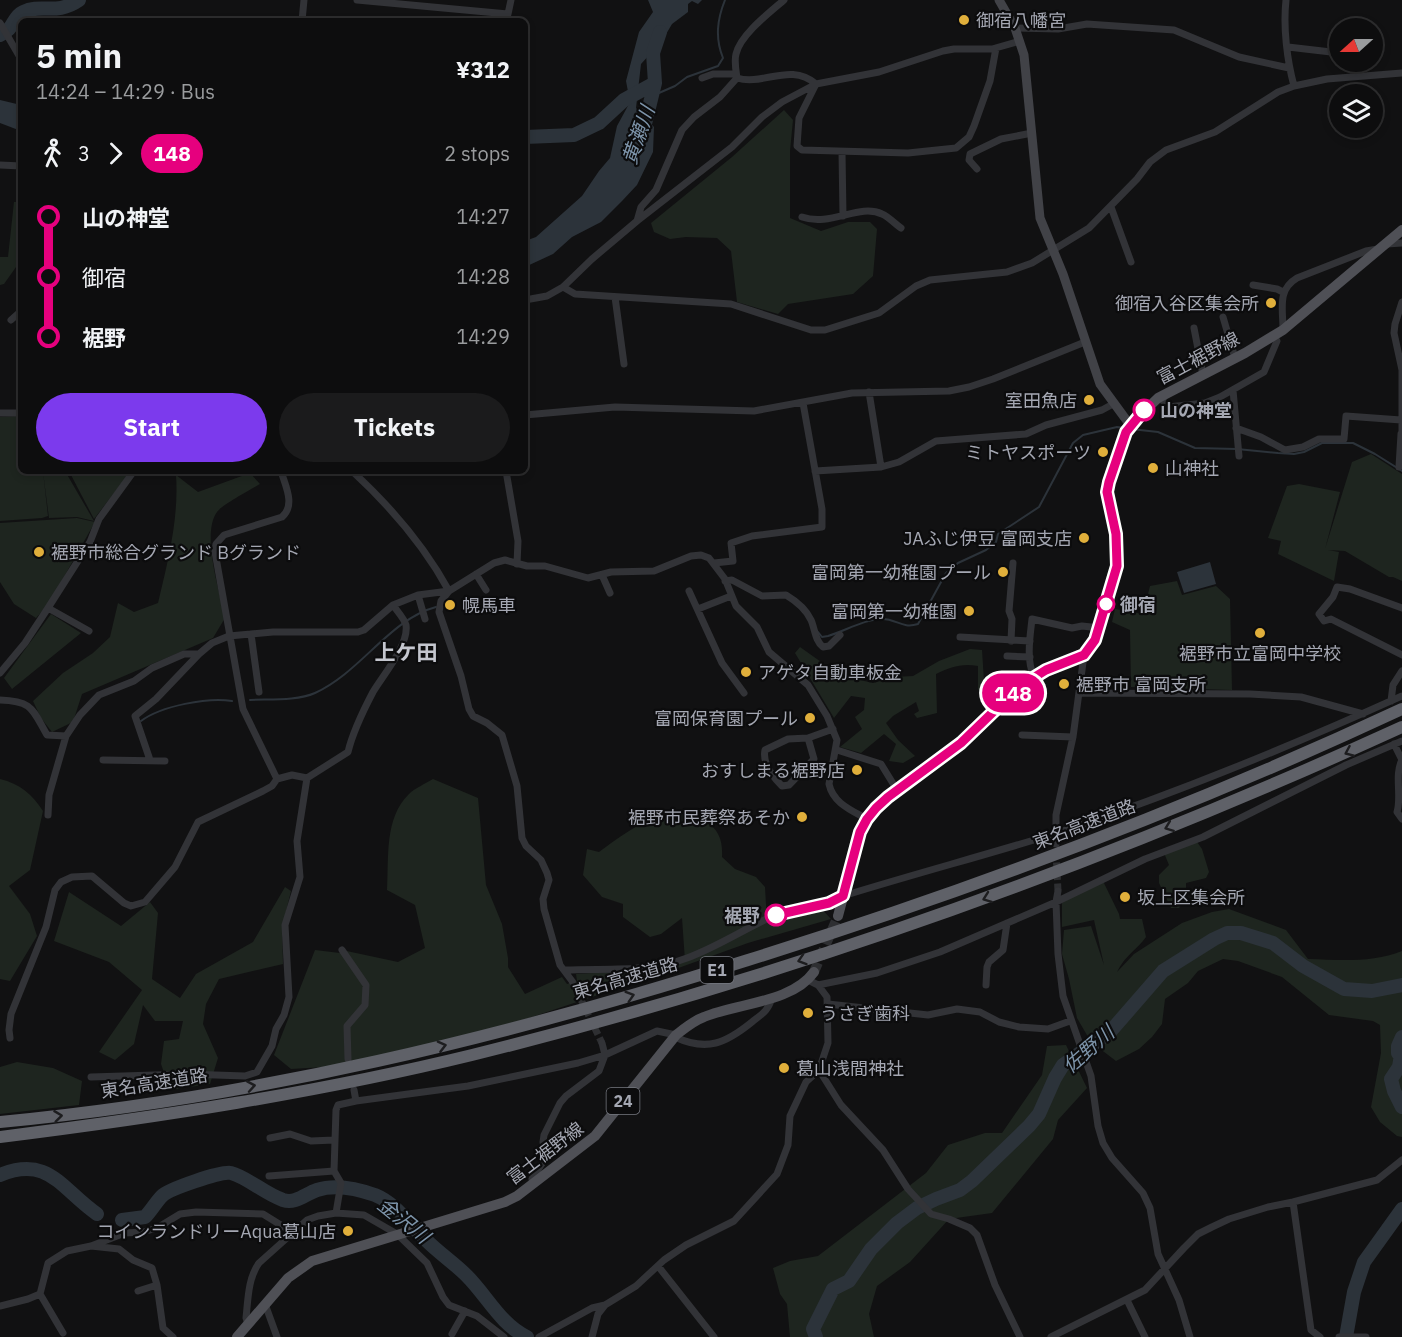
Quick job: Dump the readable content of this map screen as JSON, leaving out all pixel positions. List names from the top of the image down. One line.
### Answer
{"streets":{"highway":["東名高速道路","E1"],"main road":["富士裾野線","24"]},"districts":["上ケ田"],"water":["黄瀬川","佐野川","金沢川"],"places":["御宿八幡宮","御宿入谷区集会所","室田魚店","山の神堂","ミトヤスポーツ","山神社","JAふじ伊豆 富岡支店","裾野市総合グランド Bグランド","富岡第一幼稚園プール","御宿","幌馬車","富岡第一幼稚園","裾野市立富岡中学校","アゲタ自動車板金","裾野市 富岡支所","富岡保育園プール","おすしまる裾野店","裾野市民葬祭あそか","坂上区集会所","裾野","うさぎ歯科","葛山浅間神社","コインランドリーAqua葛山店"],"lines":["bus line 148"],"north":"left","page":{"on_map":"148","heading":["5 min","14:24 – 14:29 · Bus","¥312"],"legs":["3","148","2 stops"],"list":[{"name":"山の神堂","value":"14:27"},{"name":"御宿","value":"14:28"},{"name":"裾野","value":"14:29"}],"buttons":["Start","Tickets"]}}
